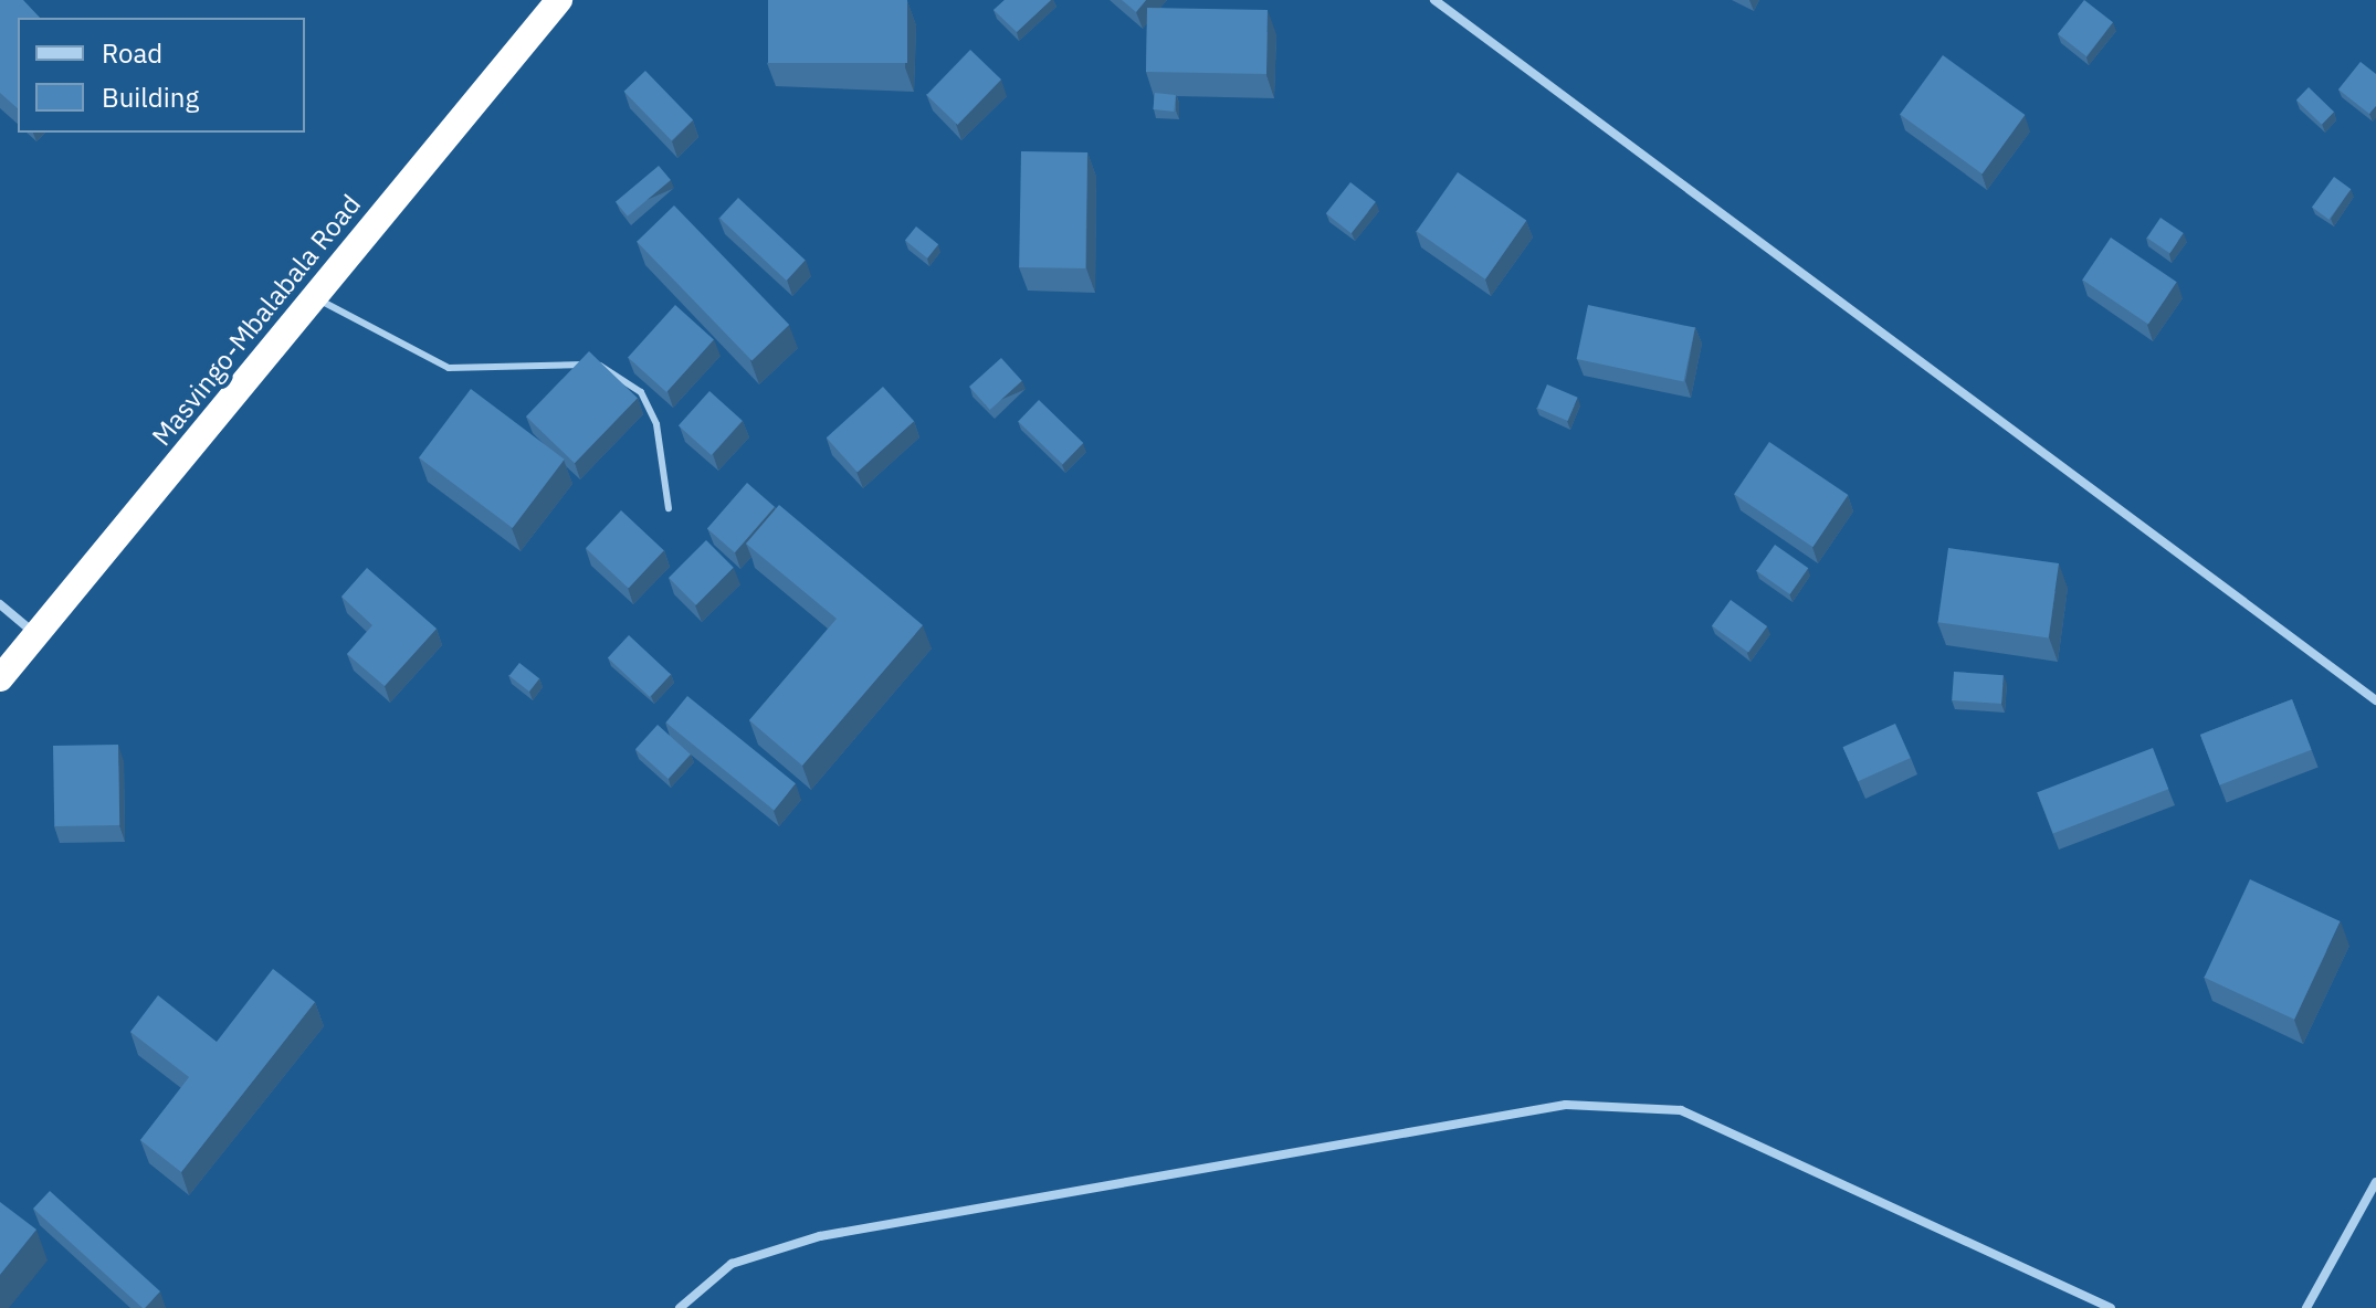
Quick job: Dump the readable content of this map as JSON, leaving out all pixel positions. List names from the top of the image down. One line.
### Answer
{"streets":{"highway":["Masvingo-Mbalabala Road"]},"legend":["Road","Building"]}
